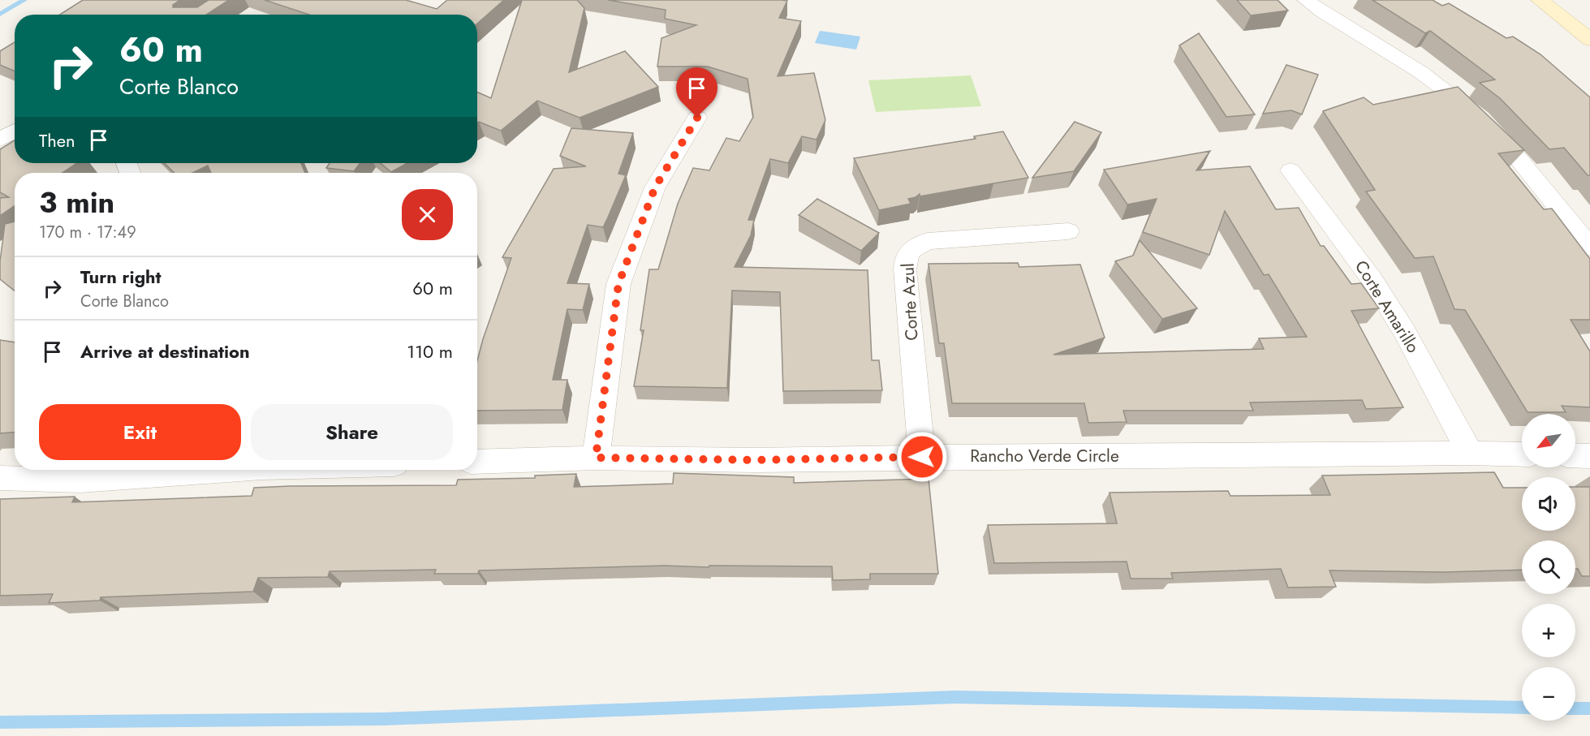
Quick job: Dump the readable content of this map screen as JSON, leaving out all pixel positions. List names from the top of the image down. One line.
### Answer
{"streets":{"street":["Corte Azul","Corte Amarillo","Rancho Verde Circle"]},"crossings":[["Corte Azul","Rancho Verde Circle"],["Corte Amarillo","Rancho Verde Circle"]],"north":"bottom left","page":{"turn":["60 m","Corte Blanco"],"then":"Then","heading":["3 min","170 m · 17:49"],"list":[{"name":"Turn right","note":"Corte Blanco","value":"60 m"},{"name":"Arrive at destination","value":"110 m"}],"buttons":["Exit","Share"],"map_buttons":["+","−"]}}
